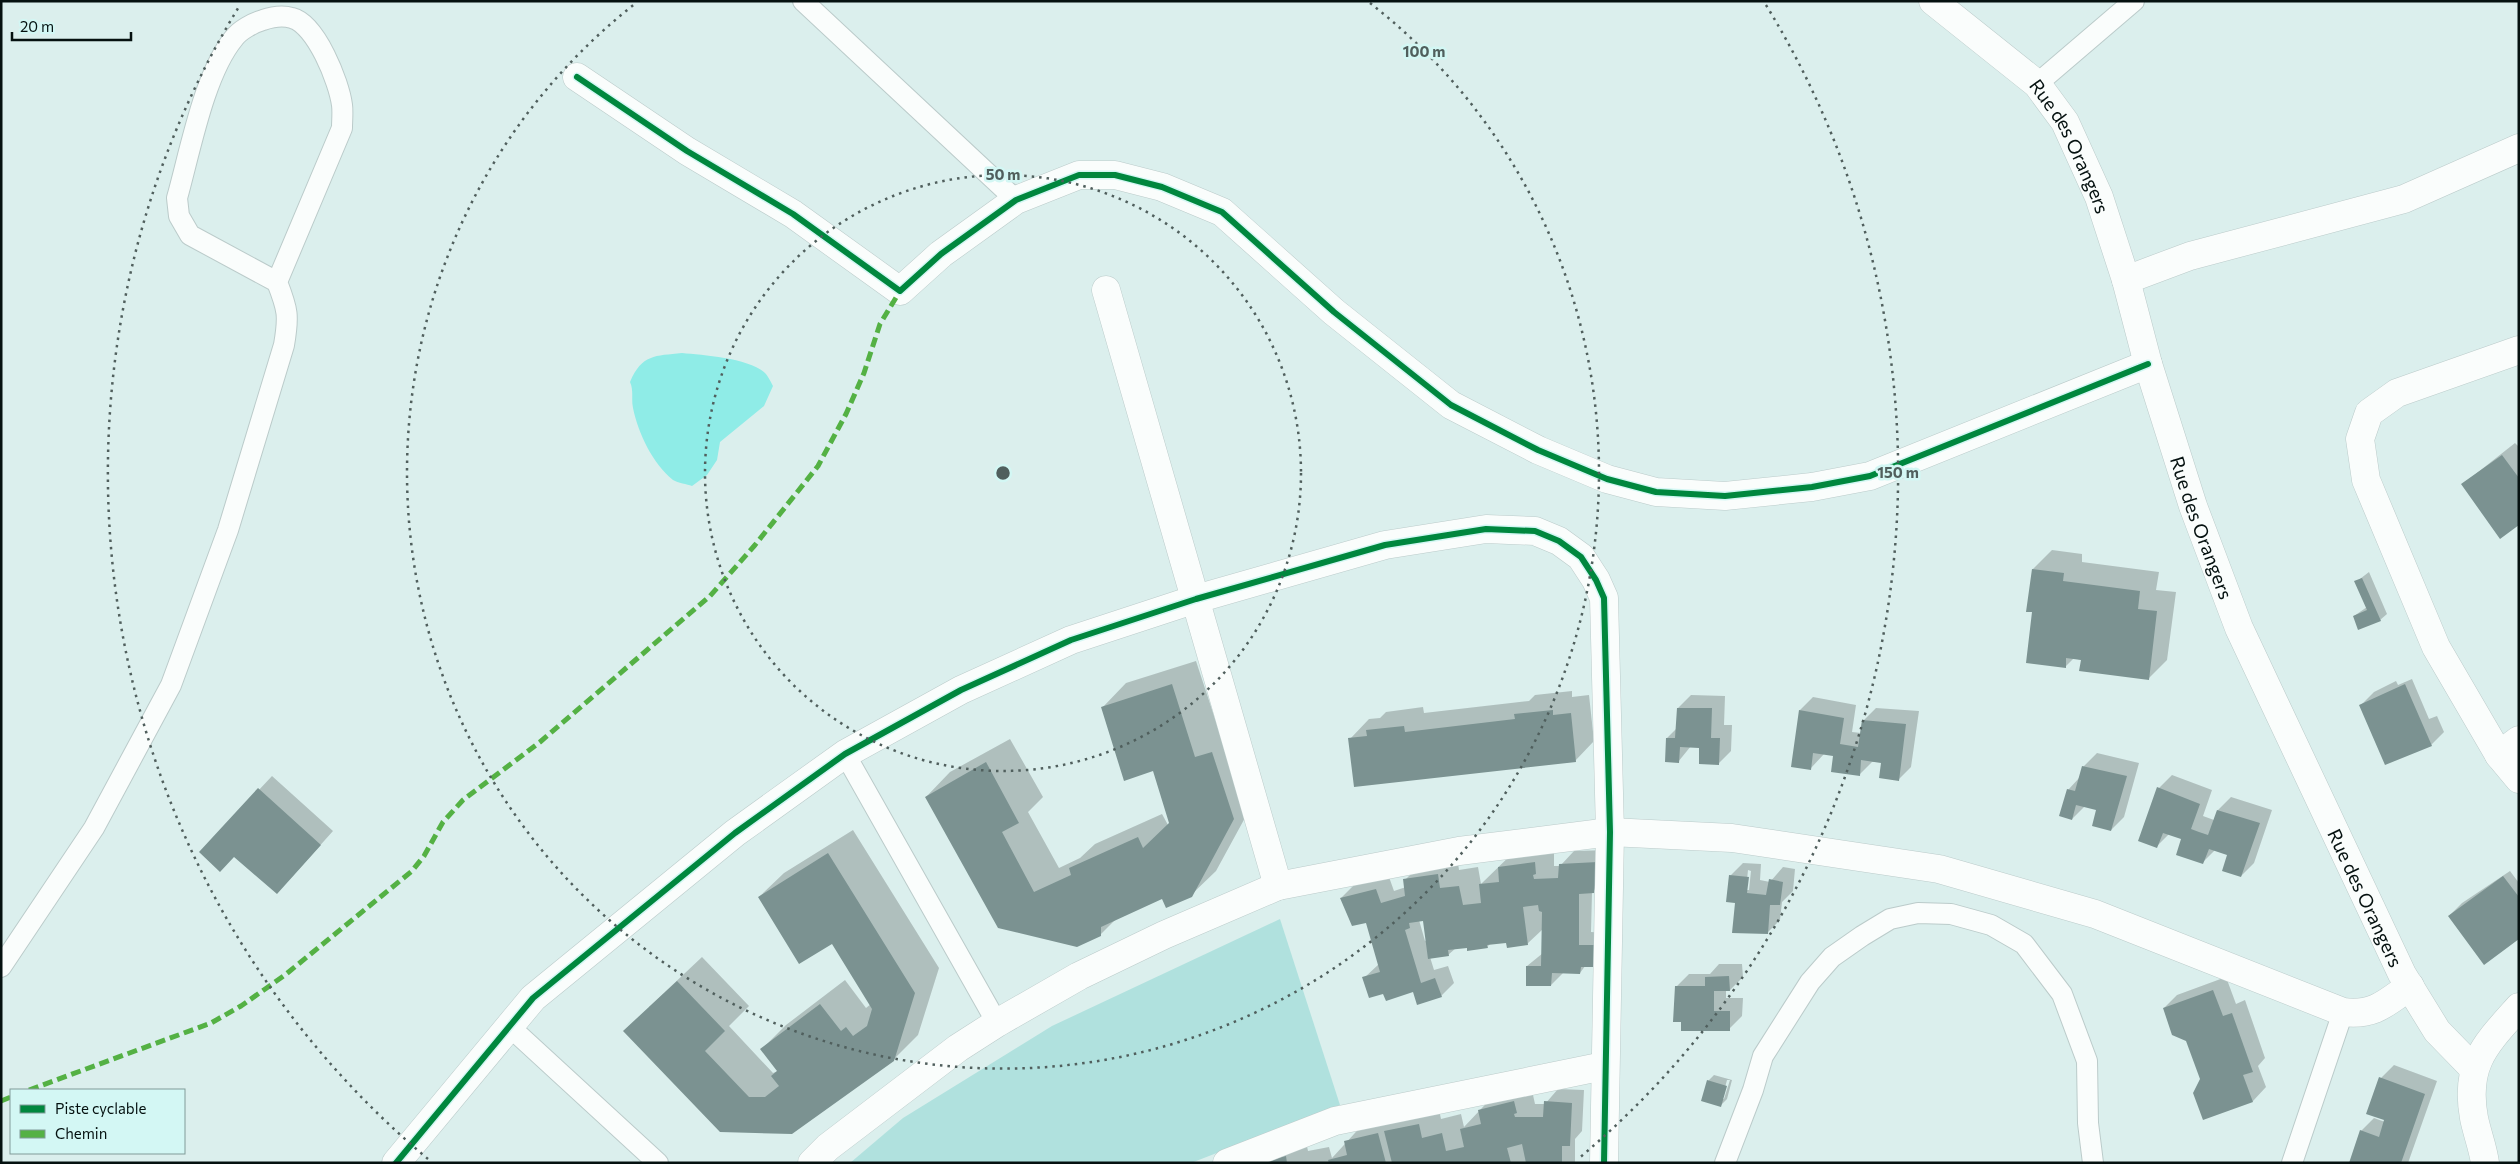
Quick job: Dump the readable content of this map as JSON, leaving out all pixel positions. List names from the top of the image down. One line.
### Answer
{"streets":{"street":["Rue des Orangers"]},"legend":["Piste cyclable","Chemin"],"scale_bar":"20 m","rings":["100 m","50 m","150 m"]}
